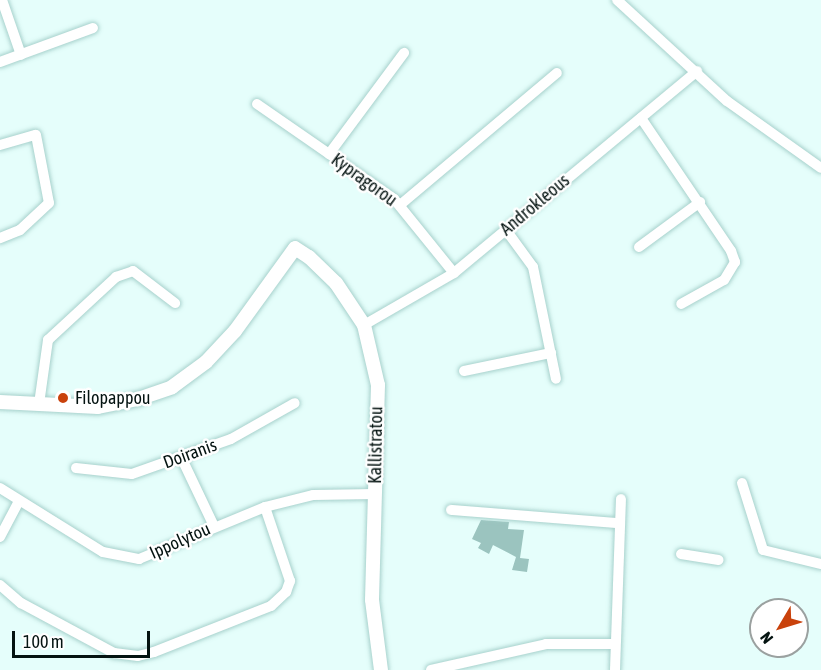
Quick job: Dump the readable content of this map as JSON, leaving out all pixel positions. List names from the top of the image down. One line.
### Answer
{"streets":{"street":["Kypragorou","Androkleous","Kallistratou","Doiranis","Ippolytou"]},"crossings":[["Kypragorou","Androkleous"],["Androkleous","Kallistratou"],["Kallistratou","Ippolytou"]],"places":["Filopappou"],"scale_bar":"100 m","north":"bottom left"}
